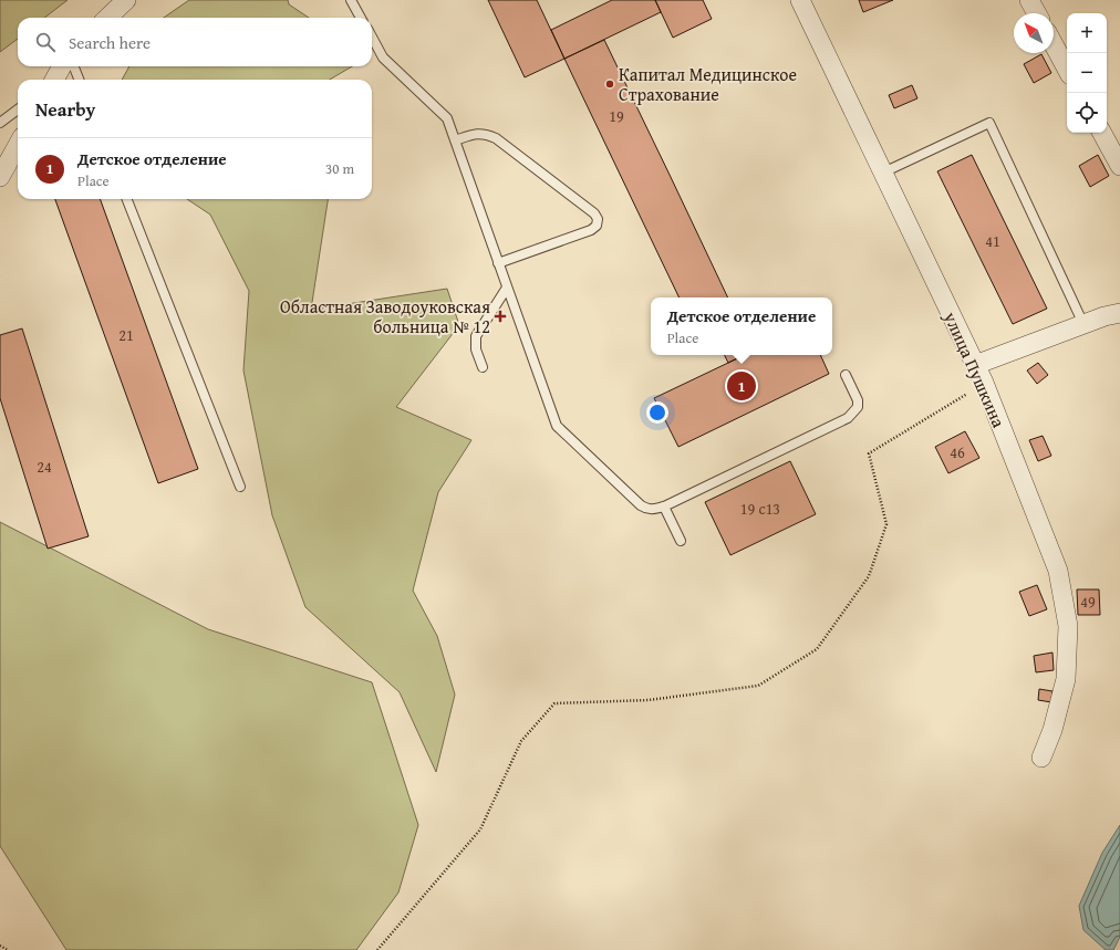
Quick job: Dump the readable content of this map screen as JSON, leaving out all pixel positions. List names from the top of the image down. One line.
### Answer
{"streets":{"street":["улица Пушкина"]},"places":{"other":["Капитал Медицинское Страхование"],"health":["Областная Заводоуковская больница № 12"]},"house_numbers":["19","41","21","46","24","19 с13","49"],"north":"top left","page":{"map_buttons":["+","−"],"search":"Search here","heading":"Nearby","list":[{"mark":"1","name":"Детское отделение","note":"Place","value":"30 m"}],"popup":["Детское отделение","Place"],"pins":"1"}}
